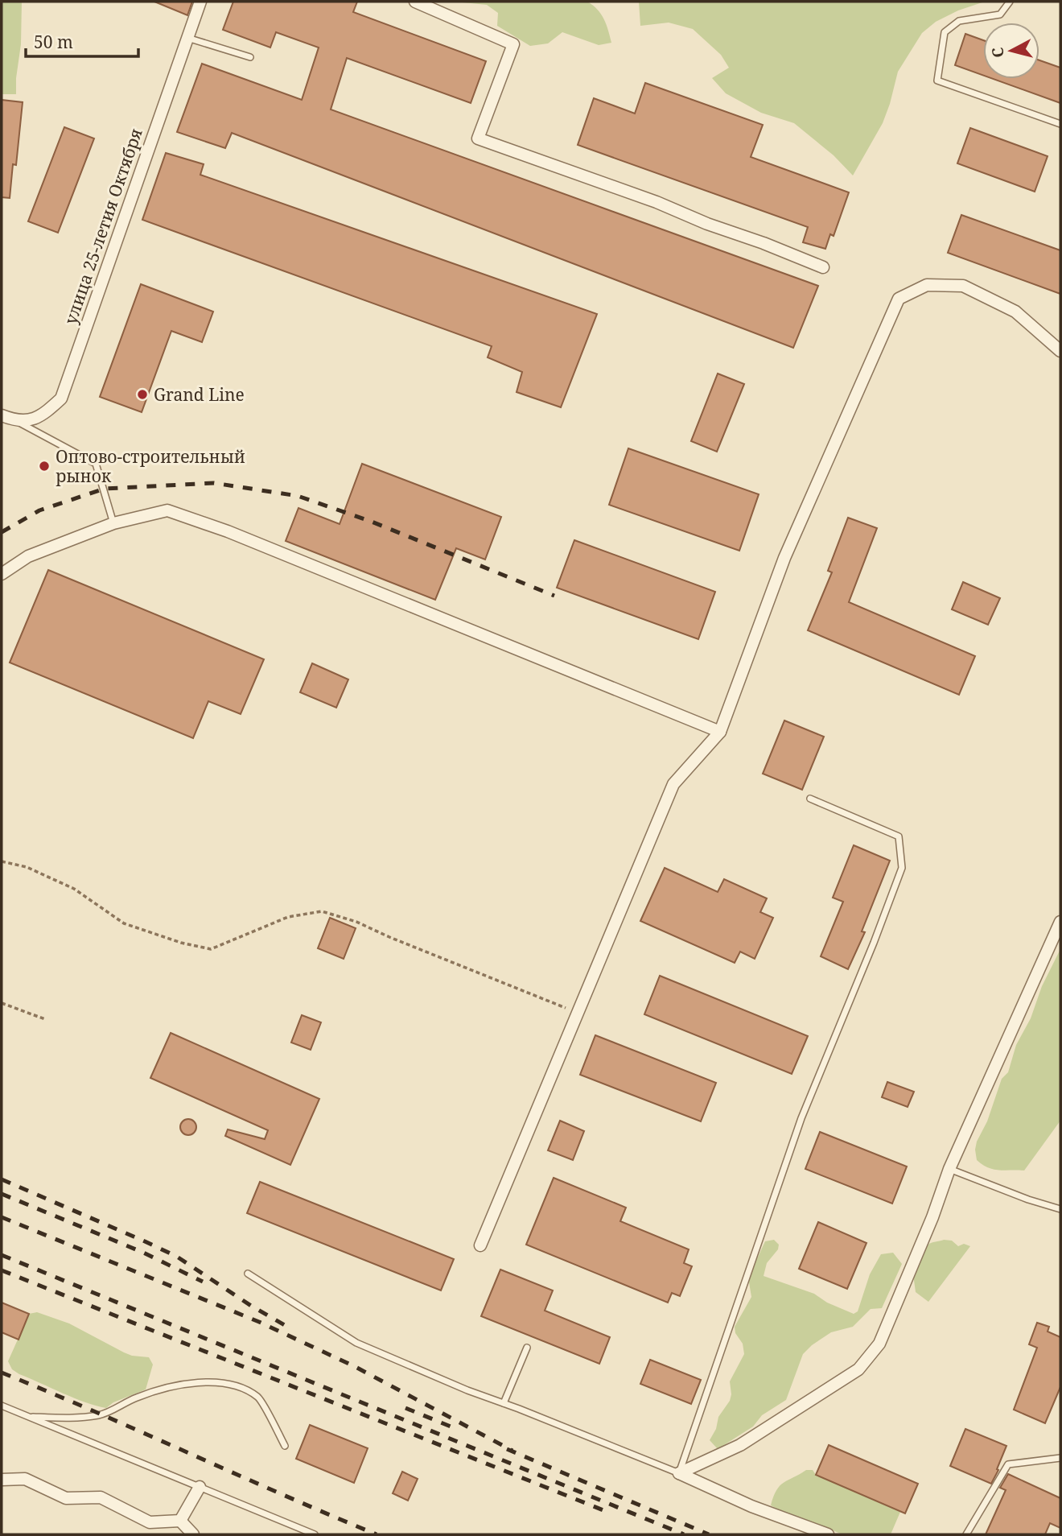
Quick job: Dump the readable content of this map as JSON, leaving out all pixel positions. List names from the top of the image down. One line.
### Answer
{"streets":{"street":["улица 25-летия Октября"]},"places":["Grand Line","Оптово-строительный рынок"],"scale_bar":"50 m","north":"left"}
